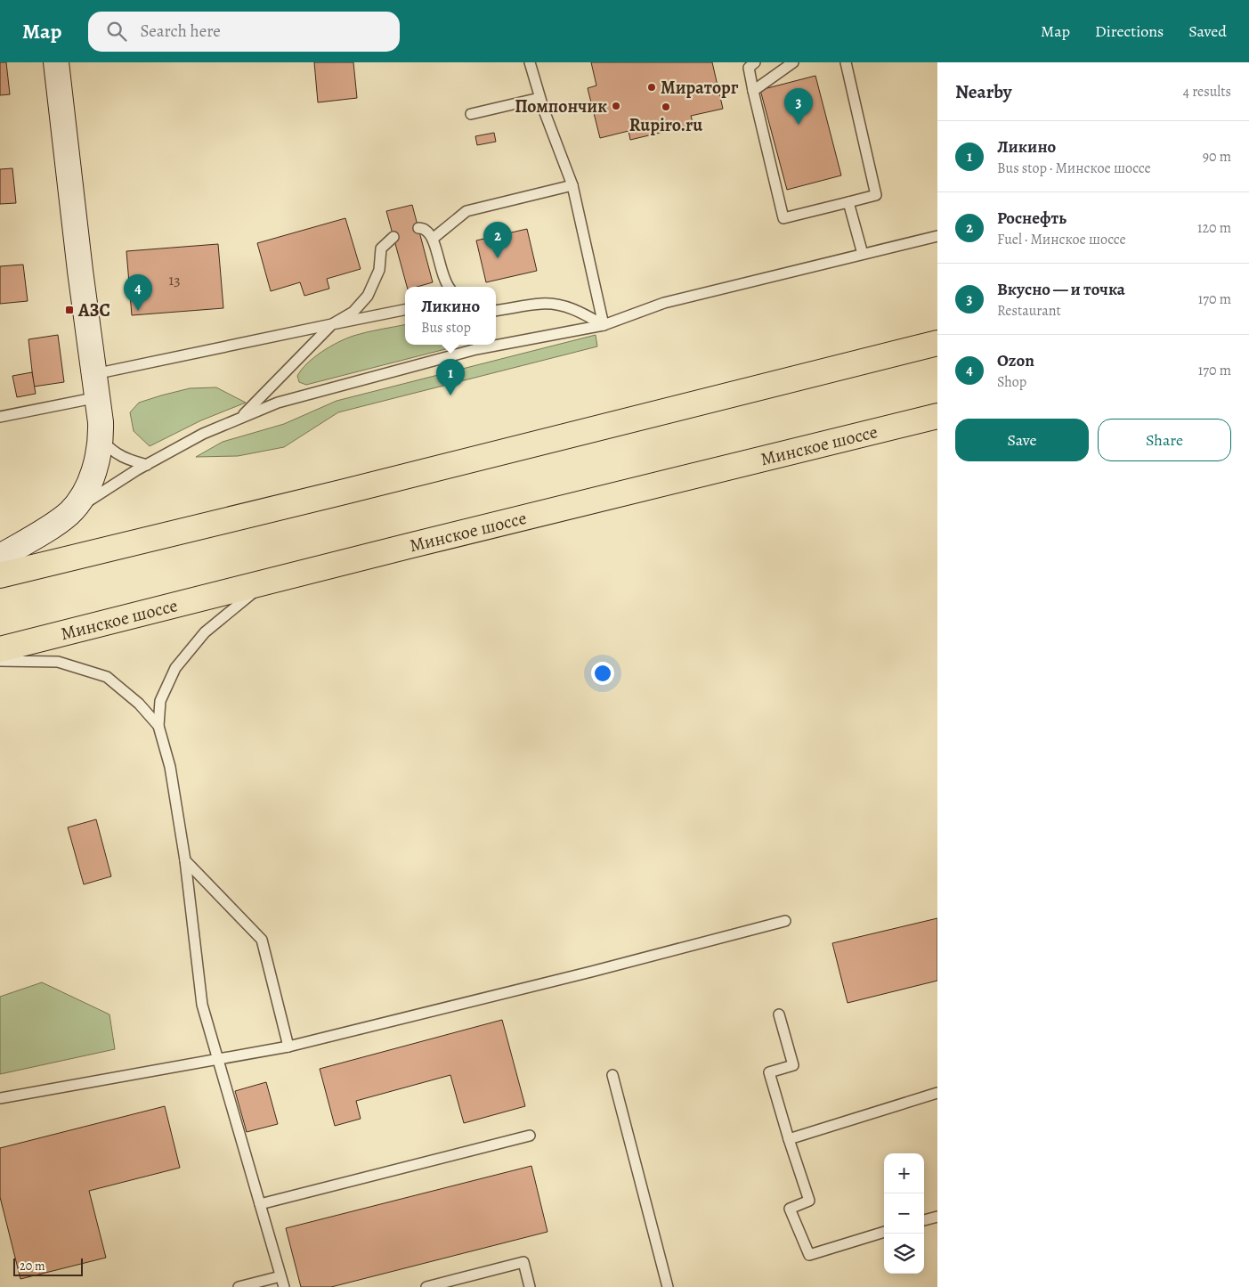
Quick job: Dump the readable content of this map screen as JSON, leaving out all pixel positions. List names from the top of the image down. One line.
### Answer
{"streets":{"highway":["Минское шоссе"]},"places":{"other":["Мираторг","Помпончик","Rupiro.ru"],"transit":["АЗС"]},"house_numbers":["13"],"scale_bar":"20 m","page":{"header":"Map","search":"Search here","nav":["Map","Directions","Saved"],"heading":["Nearby","4 results"],"pins":["3","2","4","1"],"list":[{"mark":"1","name":"Ликино","note":"Bus stop · Минское шоссе","value":"90 m"},{"mark":"2","name":"Роснефть","note":"Fuel · Минское шоссе","value":"120 m"},{"mark":"3","name":"Вкусно — и точка","note":"Restaurant","value":"170 m"},{"mark":"4","name":"Ozon","note":"Shop","value":"170 m"}],"popup":["Ликино","Bus stop"],"buttons":["Save","Share"],"map_buttons":["+","−"],"scale":"20 m"}}
